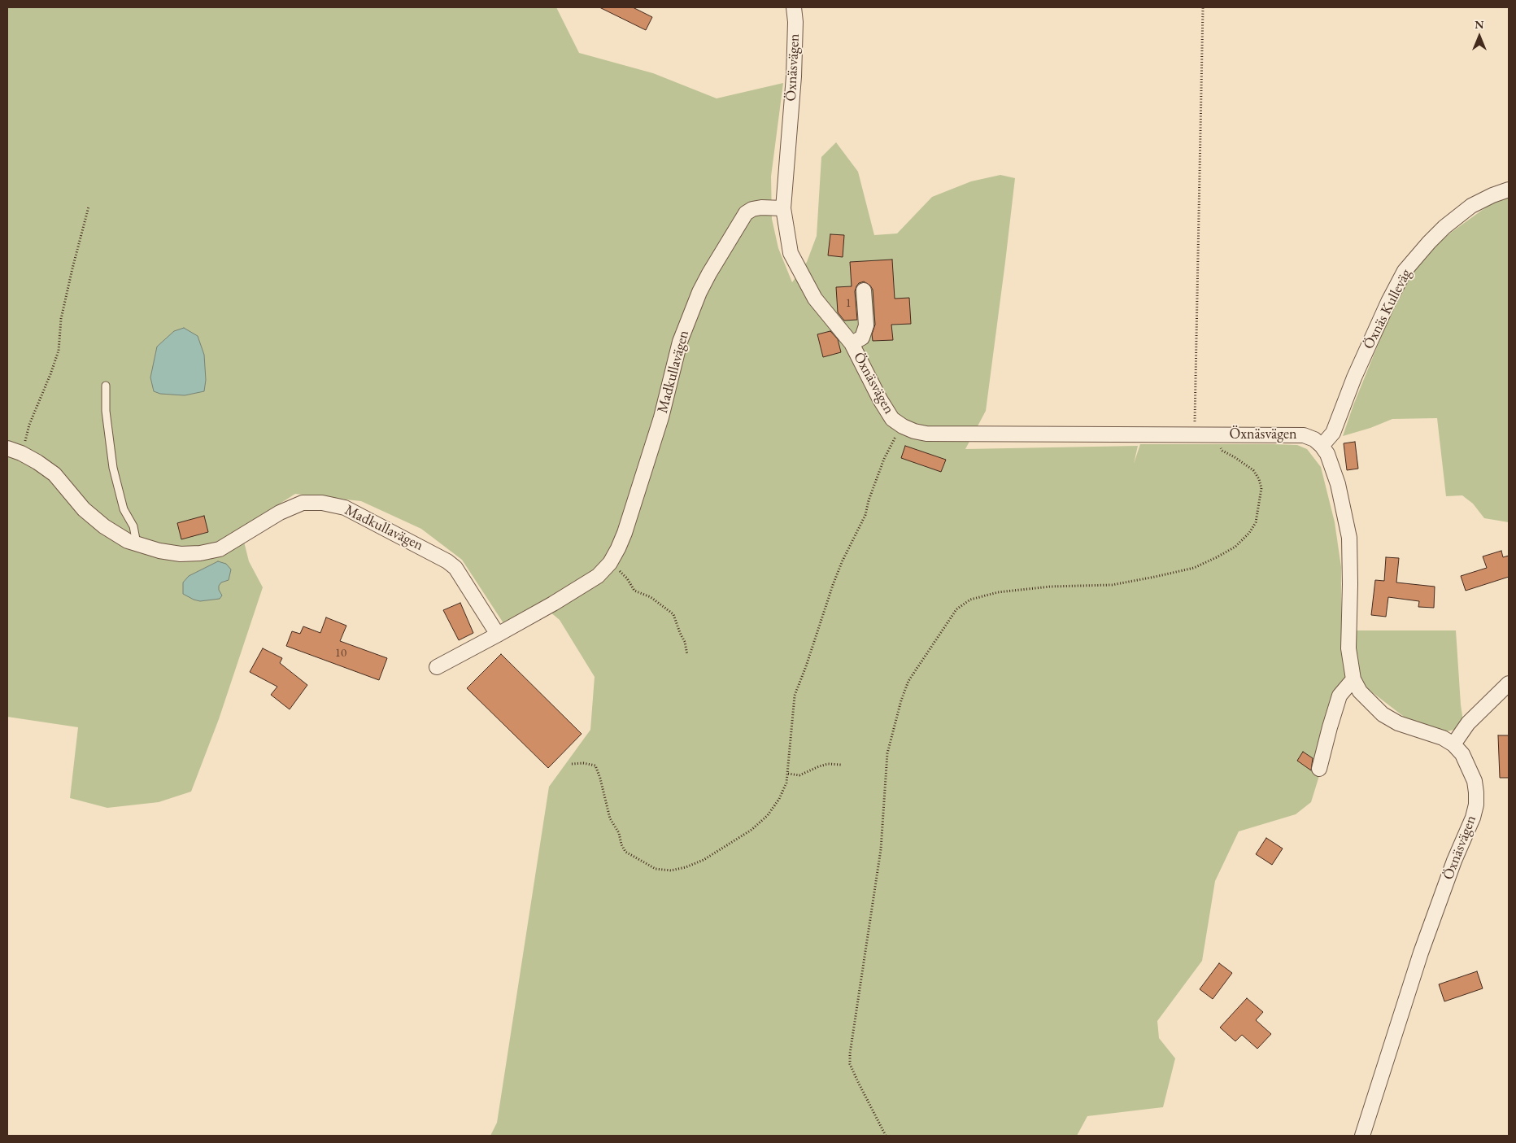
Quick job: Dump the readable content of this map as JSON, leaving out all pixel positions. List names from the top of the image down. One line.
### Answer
{"streets":{"street":["Öxnäsvägen","Öxnäs Kulleväg","Madkullavägen"]},"crossings":[["Öxnäsvägen","Öxnäs Kulleväg"],["Öxnäsvägen","Madkullavägen"]],"house_numbers":["1","10"],"north":"top"}
